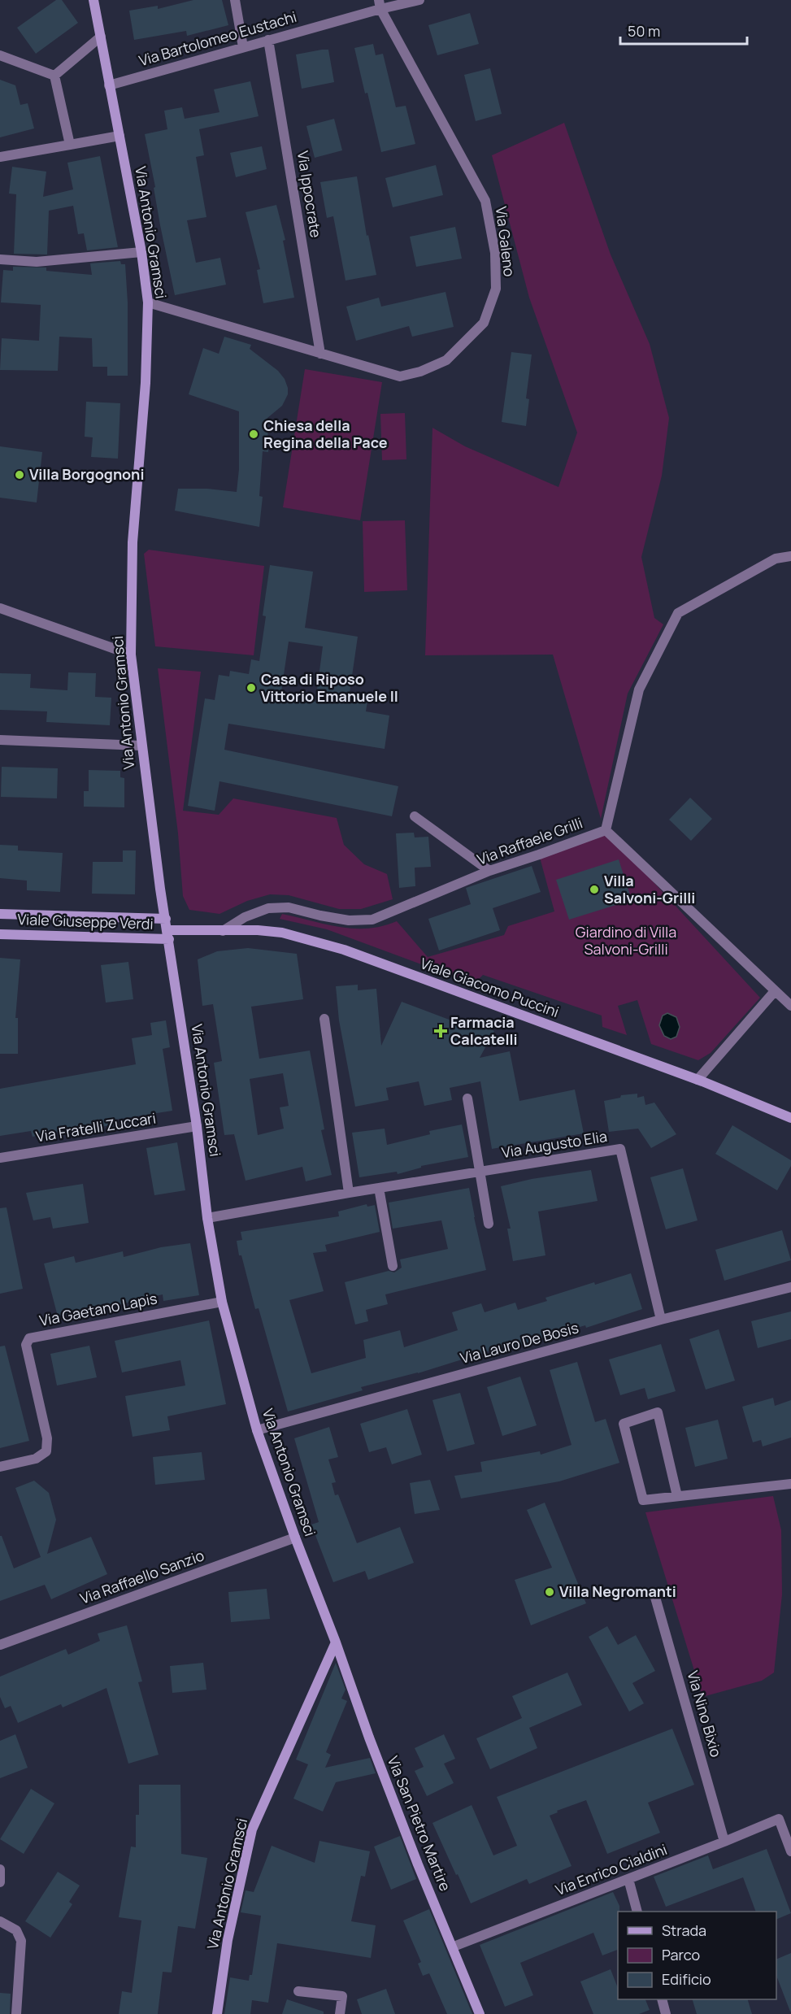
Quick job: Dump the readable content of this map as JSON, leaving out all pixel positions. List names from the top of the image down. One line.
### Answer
{"streets":{"street":["Via Bartolomeo Eustachi","Via Ippocrate","Via Antonio Gramsci","Via Galeno","Via Raffaele Grilli","Viale Giuseppe Verdi","Viale Giacomo Puccini","Via Fratelli Zuccari","Via Augusto Elia","Via Gaetano Lapis","Via Lauro De Bosis","Via Raffaello Sanzio","Via Nino Bixio","Via San Pietro Martire","Via Enrico Cialdini"]},"crossings":[["Via Bartolomeo Eustachi","Via Ippocrate"],["Via Bartolomeo Eustachi","Via Antonio Gramsci"],["Via Bartolomeo Eustachi","Via Galeno"],["Via Ippocrate","Via Galeno"],["Via Antonio Gramsci","Via Galeno"],["Via Antonio Gramsci","Viale Giuseppe Verdi"],["Via Antonio Gramsci","Viale Giacomo Puccini"],["Via Antonio Gramsci","Via Fratelli Zuccari"],["Via Antonio Gramsci","Via Augusto Elia"],["Via Antonio Gramsci","Via Gaetano Lapis"],["Via Antonio Gramsci","Via Lauro De Bosis"],["Via Antonio Gramsci","Via Raffaello Sanzio"],["Via Antonio Gramsci","Via San Pietro Martire"],["Via Raffaele Grilli","Viale Giacomo Puccini"],["Viale Giuseppe Verdi","Viale Giacomo Puccini"],["Via Augusto Elia","Via Lauro De Bosis"],["Via Nino Bixio","Via Enrico Cialdini"],["Via San Pietro Martire","Via Enrico Cialdini"]],"parks":["Giardino di Villa Salvoni-Grilli"],"places":{"other":["Chiesa della Regina della Pace","Villa Borgognoni","Casa di Riposo Vittorio Emanuele II","Villa Salvoni-Grilli","Villa Negromanti"],"health":["Farmacia Calcatelli"]},"legend":["Strada","Parco","Edificio"],"scale_bar":"50 m"}
